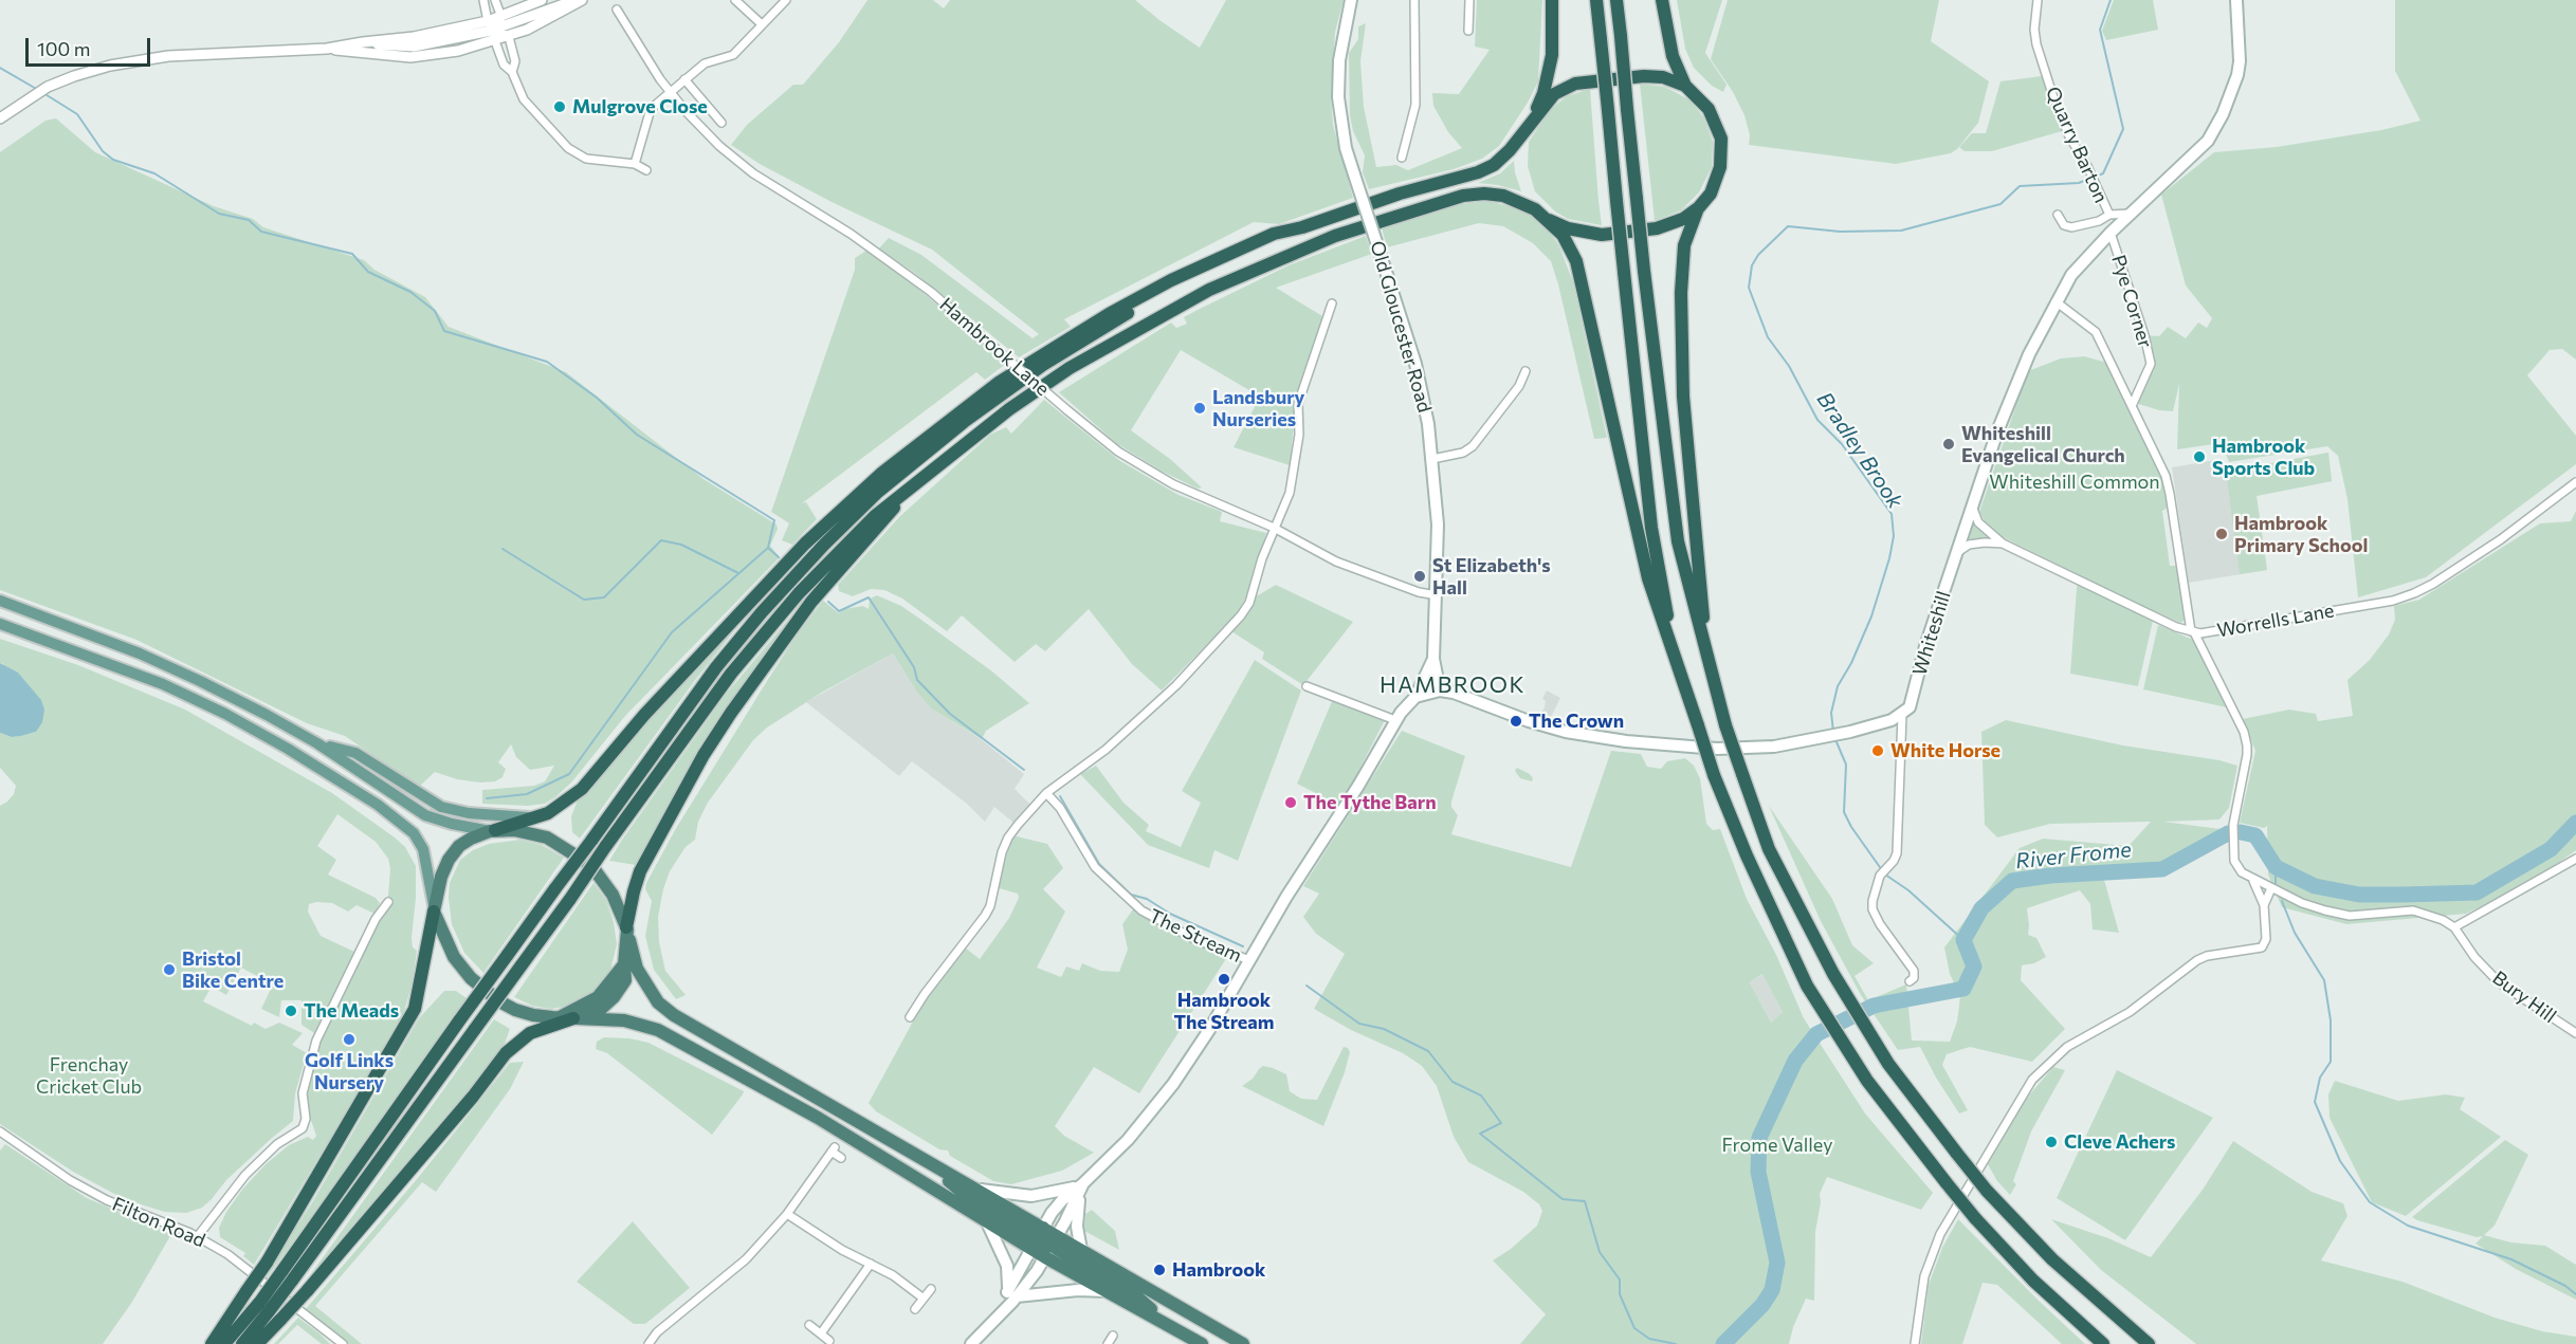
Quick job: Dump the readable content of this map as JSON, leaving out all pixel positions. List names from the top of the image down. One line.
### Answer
{"streets":{"main road":["Old Gloucester Road","Whiteshill"],"street":["Quarry Barton","Pye Corner","Hambrook Lane","Worrells Lane","The Stream","Bury Hill","Filton Road"]},"crossings":[["Quarry Barton","Whiteshill"],["Pye Corner","Whiteshill"],["Old Gloucester Road","Hambrook Lane"],["Old Gloucester Road","The Stream"],["Worrells Lane","Whiteshill"]],"districts":["HAMBROOK"],"water":["Bradley Brook","River Frome"],"parks":["Whiteshill Common","Frenchay Cricket Club","Frome Valley"],"places":["Mulgrove Close","Landsbury Nurseries","Whiteshill Evangelical Church","Hambrook Sports Club","Hambrook Primary School","St Elizabeth's Hall","The Crown","White Horse","The Tythe Barn","Bristol Bike Centre","Hambrook The Stream","The Meads","Golf Links Nursery","Cleve Achers","Hambrook"],"scale_bar":"100 m"}
